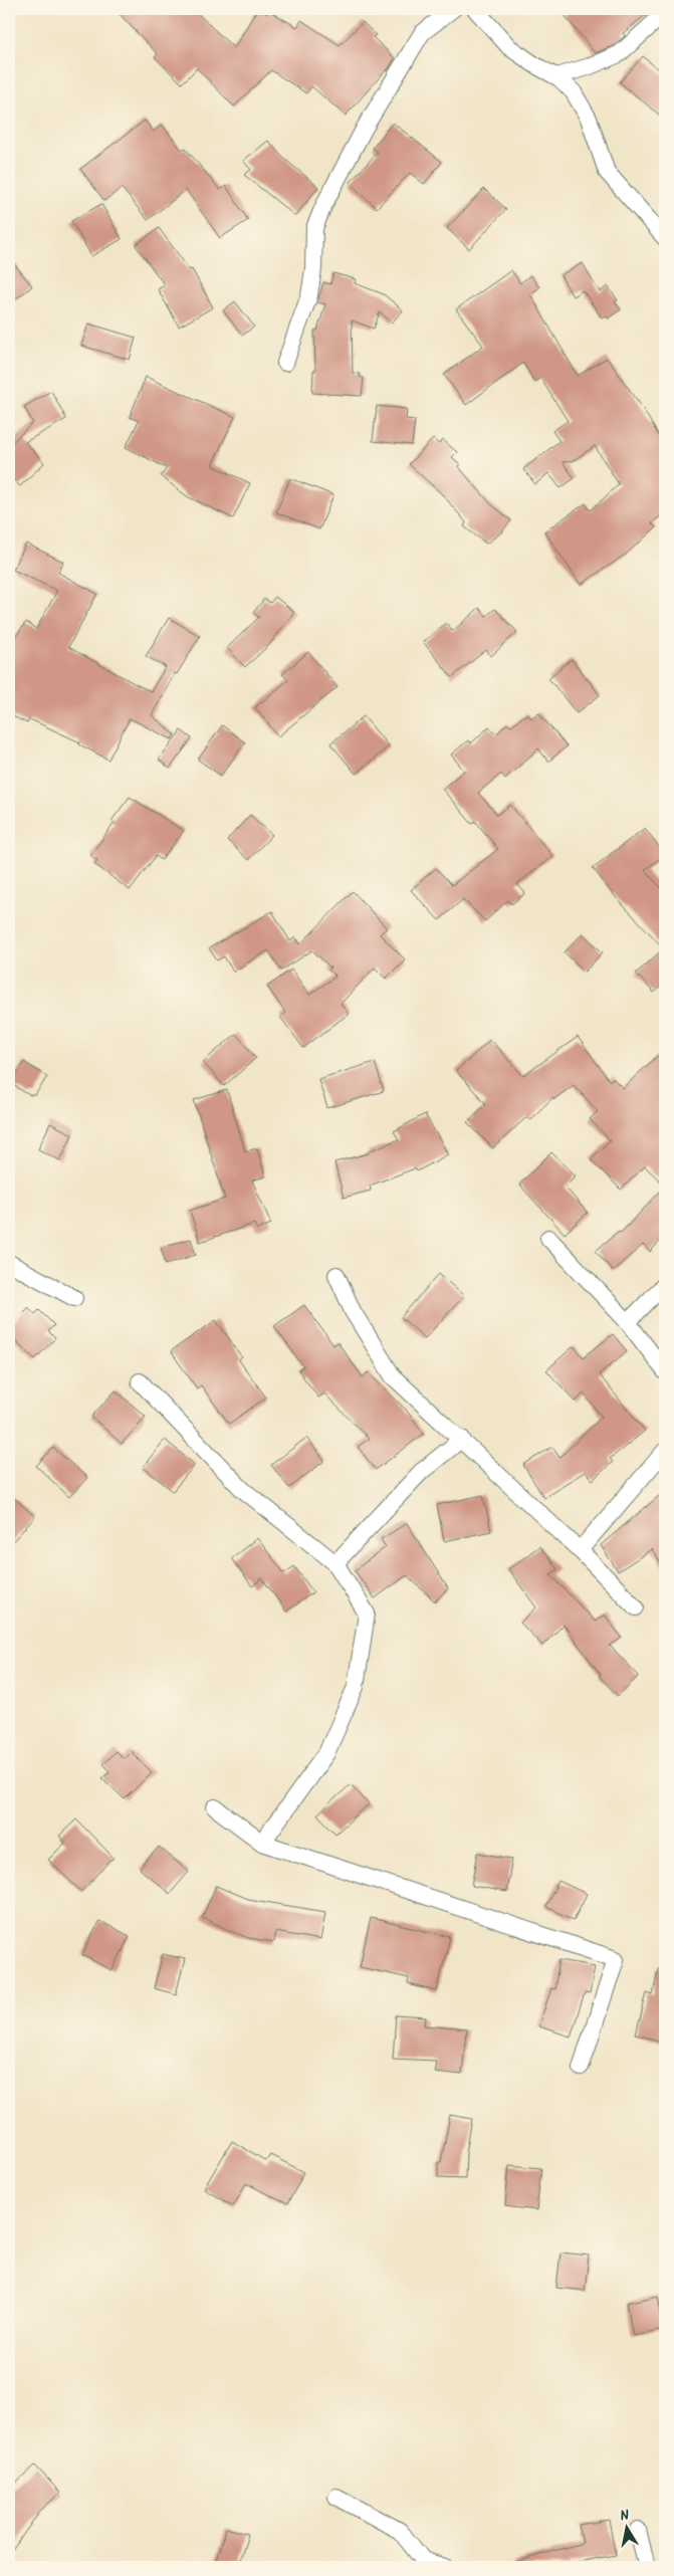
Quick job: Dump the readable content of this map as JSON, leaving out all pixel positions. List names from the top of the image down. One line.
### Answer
{"north":"top"}
